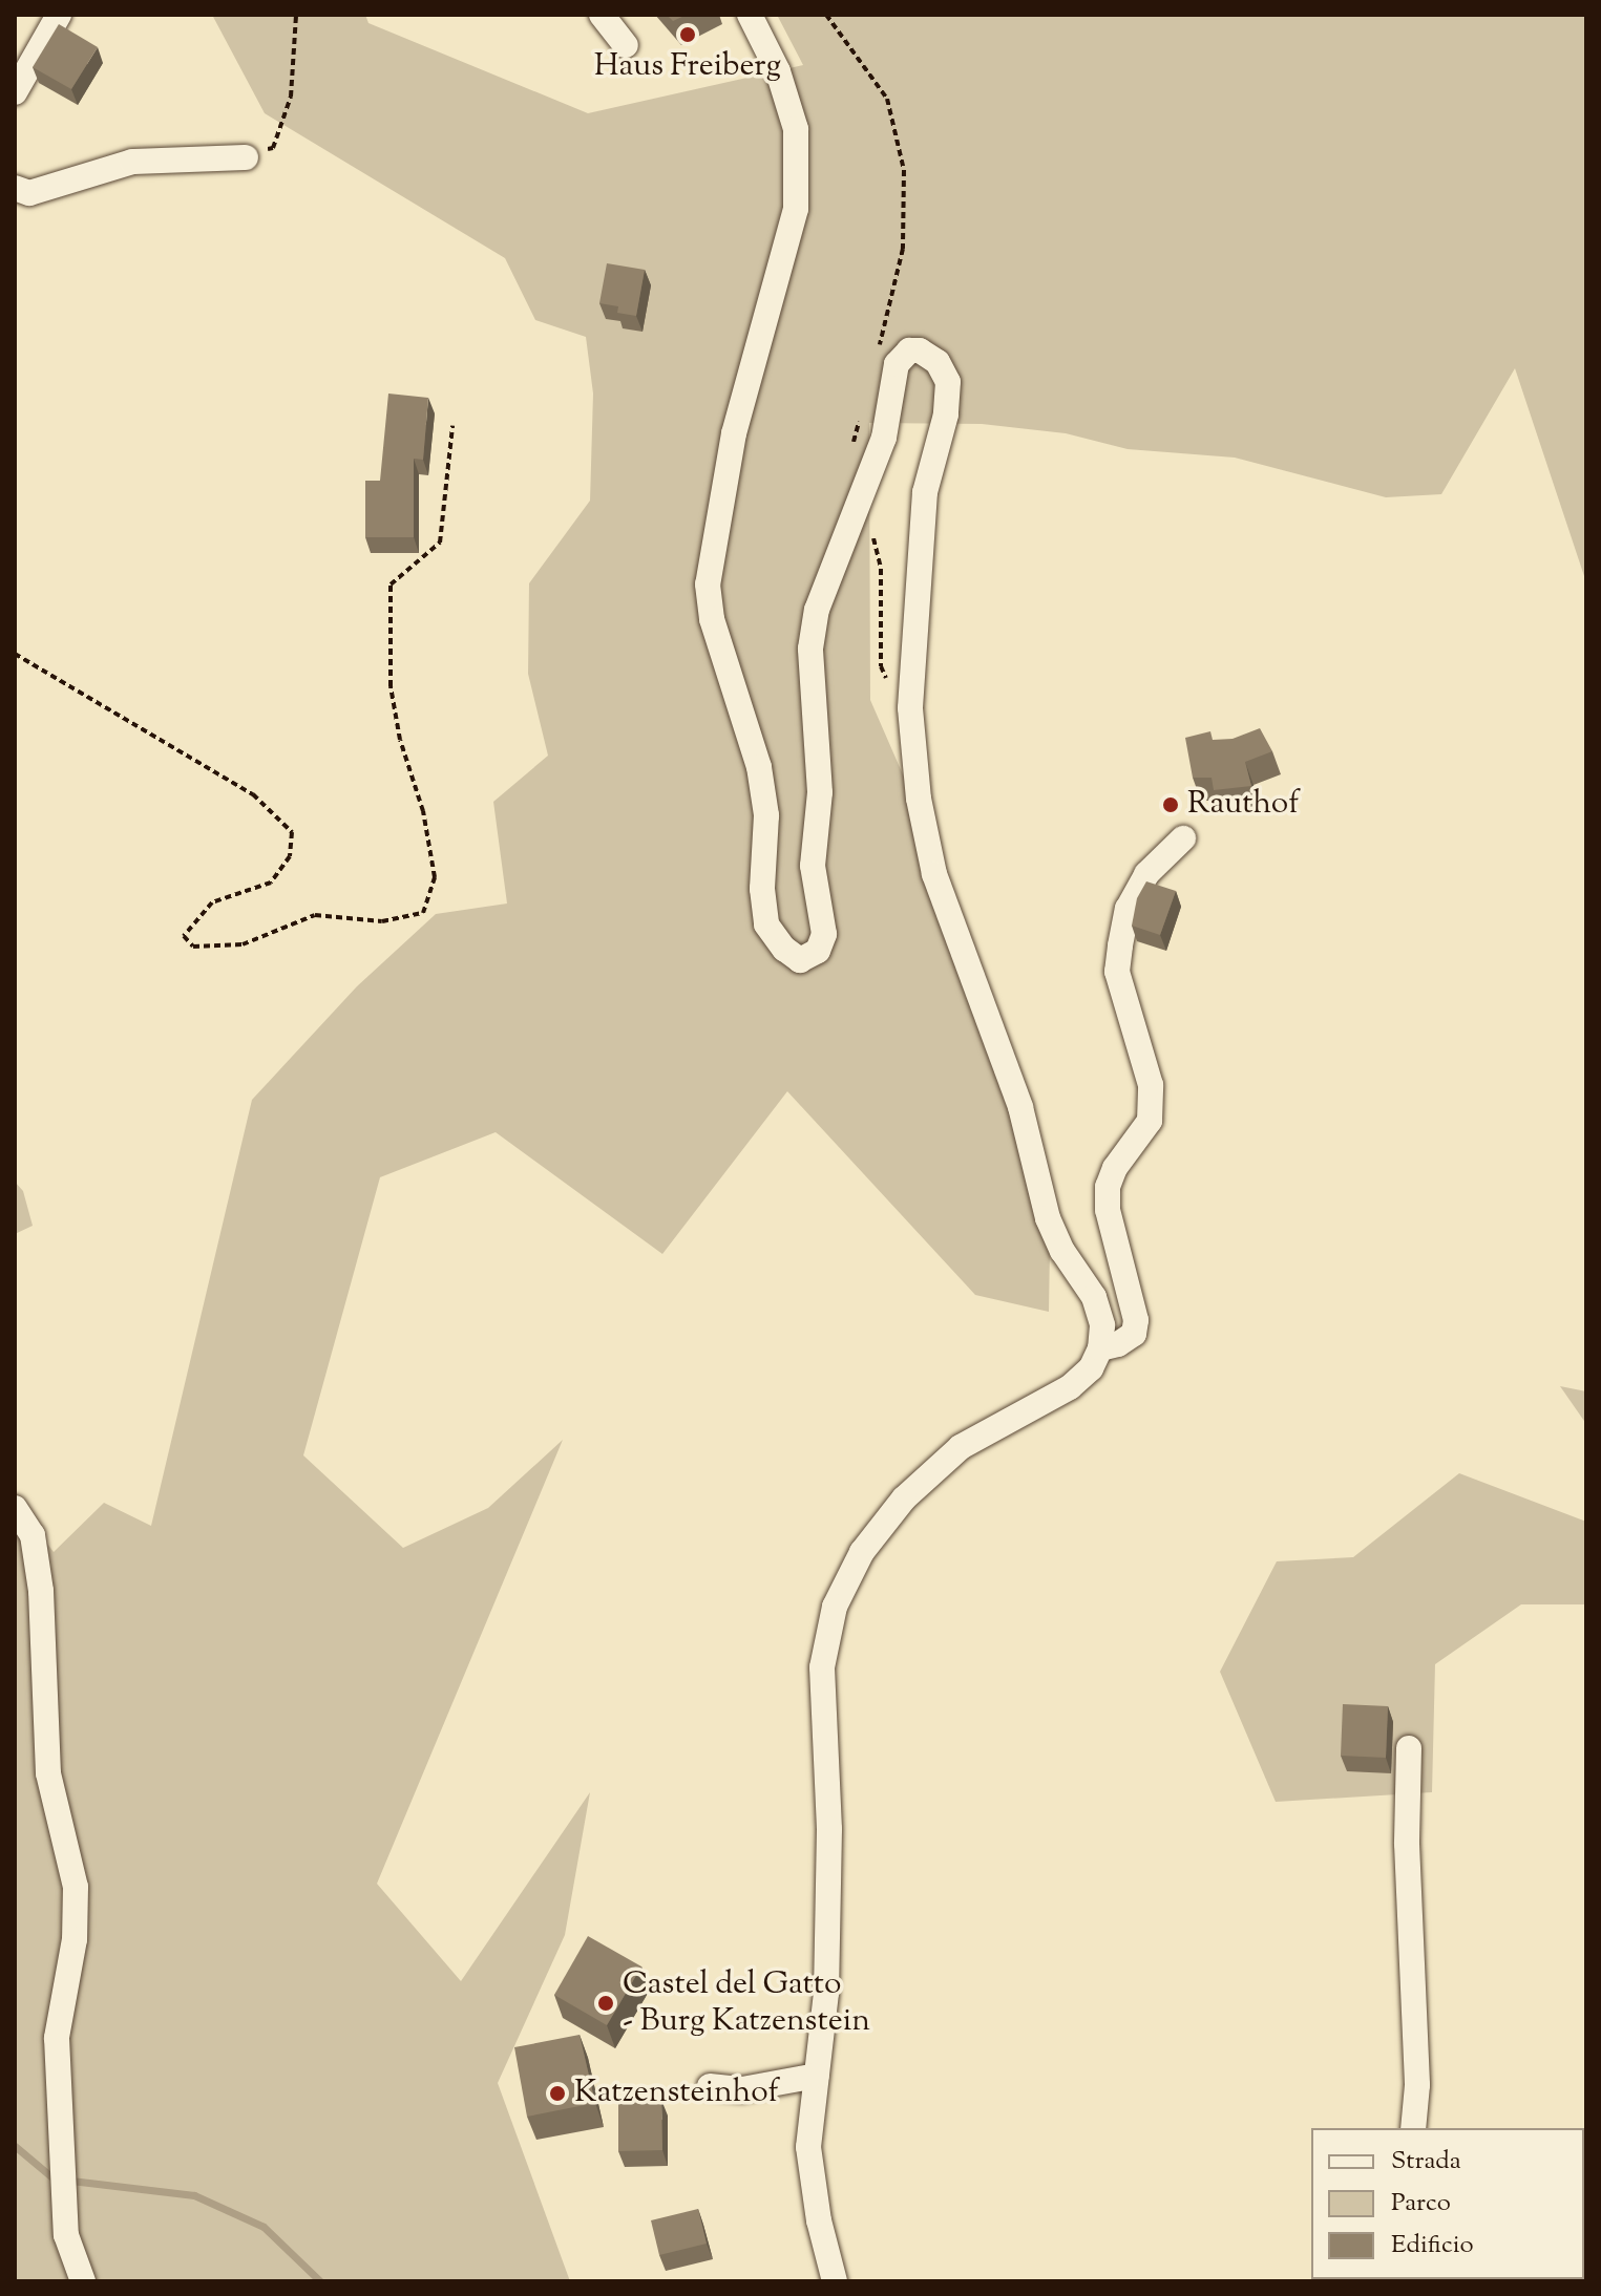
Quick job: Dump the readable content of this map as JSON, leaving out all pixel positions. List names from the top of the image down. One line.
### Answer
{"places":["Haus Freiberg","Rauthof","Castel del Gatto - Burg Katzenstein","Katzensteinhof"],"legend":["Strada","Parco","Edificio"]}
